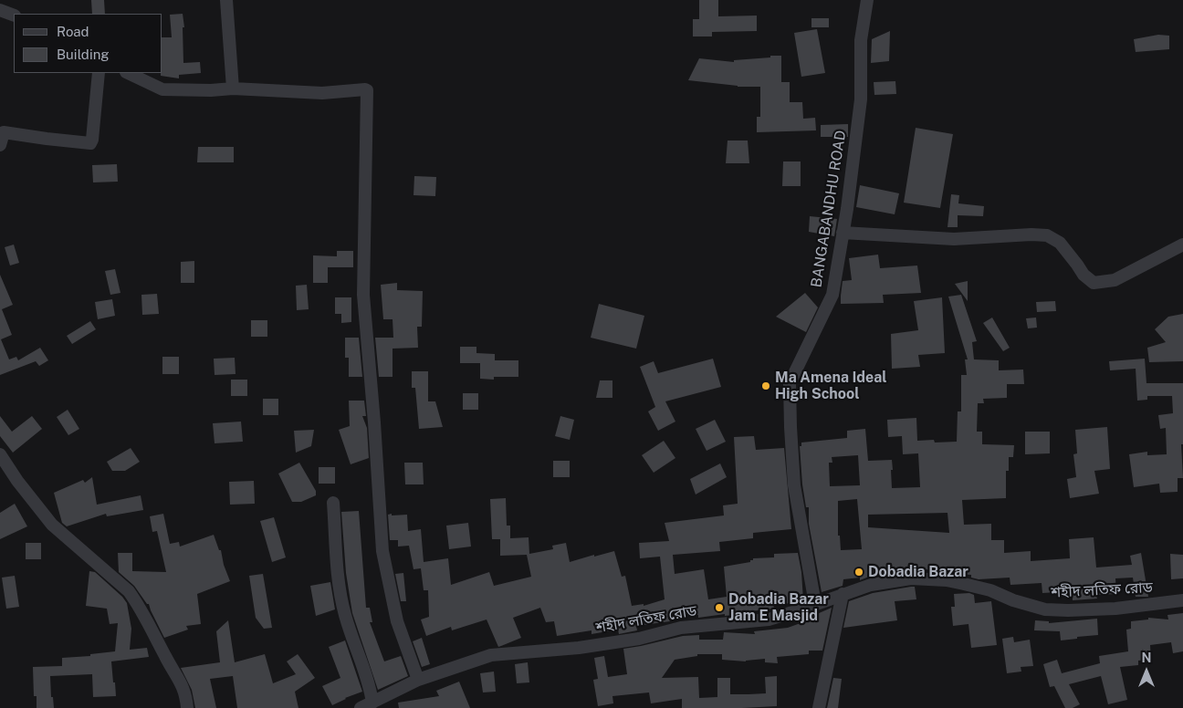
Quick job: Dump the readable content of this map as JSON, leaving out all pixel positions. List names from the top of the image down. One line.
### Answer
{"streets":{"street":["BANGABANDHU ROAD","শহীদ লতিফ রোড"]},"crossings":[["BANGABANDHU ROAD","শহীদ লতিফ রোড"]],"places":["Ma Amena Ideal High School","Dobadia Bazar","Dobadia Bazar Jam E Masjid"],"legend":["Road","Building"],"north":"top"}
